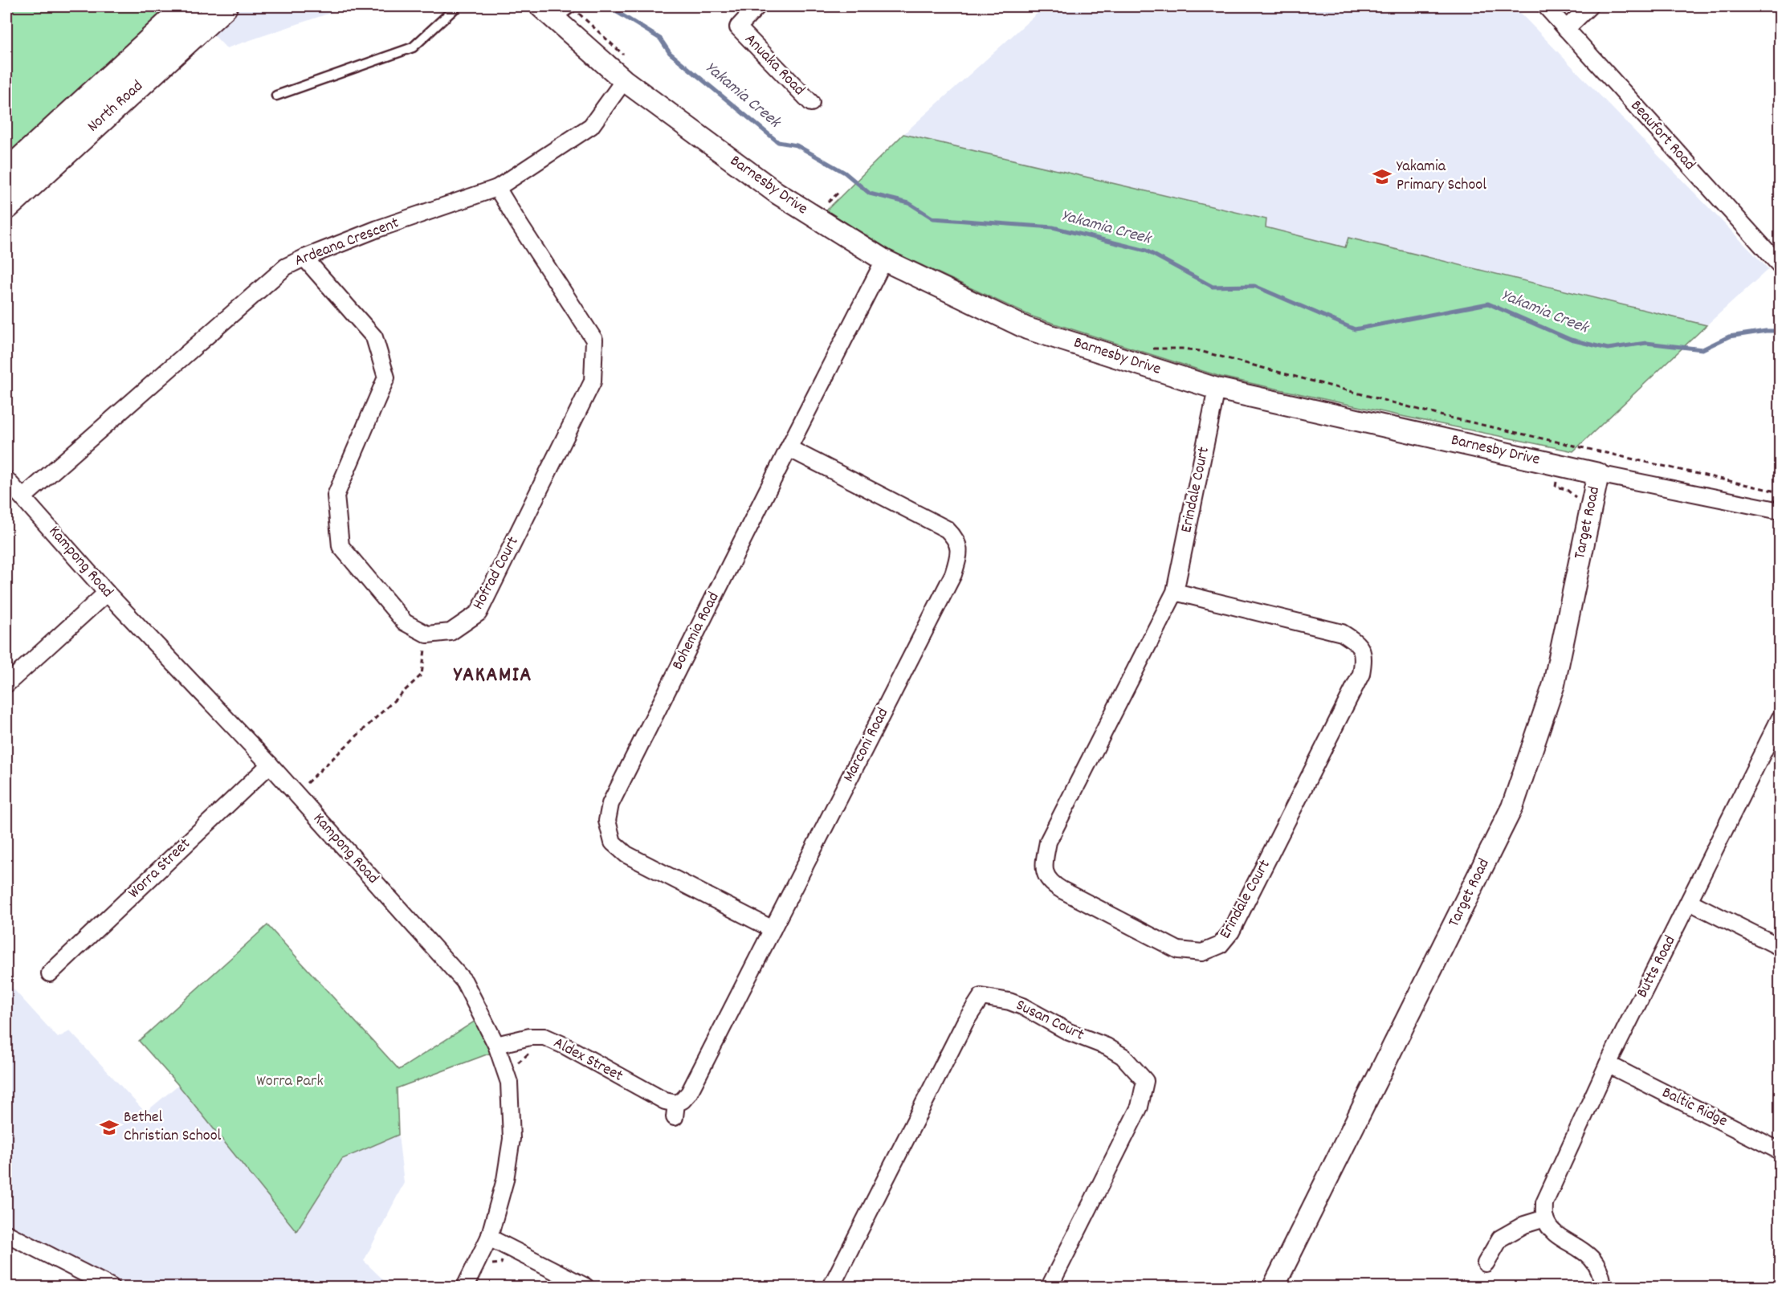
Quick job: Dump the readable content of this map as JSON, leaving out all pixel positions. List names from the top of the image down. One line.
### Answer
{"streets":{"main road":["North Road"],"street":["Anuaka Road","Beaufort Road","Barnesby Drive","Ardeana Crescent","Erindale Court","Target Road","Kampong Road","Hofrad Court","Bohemia Road","Marconi Road","Worra Street","Butts Road","Susan Court","Aldex Street","Baltic Ridge"]},"crossings":[["Barnesby Drive","Ardeana Crescent"],["Barnesby Drive","Erindale Court"],["Barnesby Drive","Target Road"],["Barnesby Drive","Bohemia Road"],["Ardeana Crescent","Kampong Road"],["Ardeana Crescent","Hofrad Court"],["Kampong Road","Worra Street"],["Kampong Road","Aldex Street"],["Bohemia Road","Marconi Road"],["Marconi Road","Aldex Street"],["Butts Road","Baltic Ridge"]],"districts":["YAKAMIA"],"water":["Yakamia Creek"],"parks":["Worra Park"],"places":{"school or university":["Yakamia Primary School","Bethel Christian School"]}}
